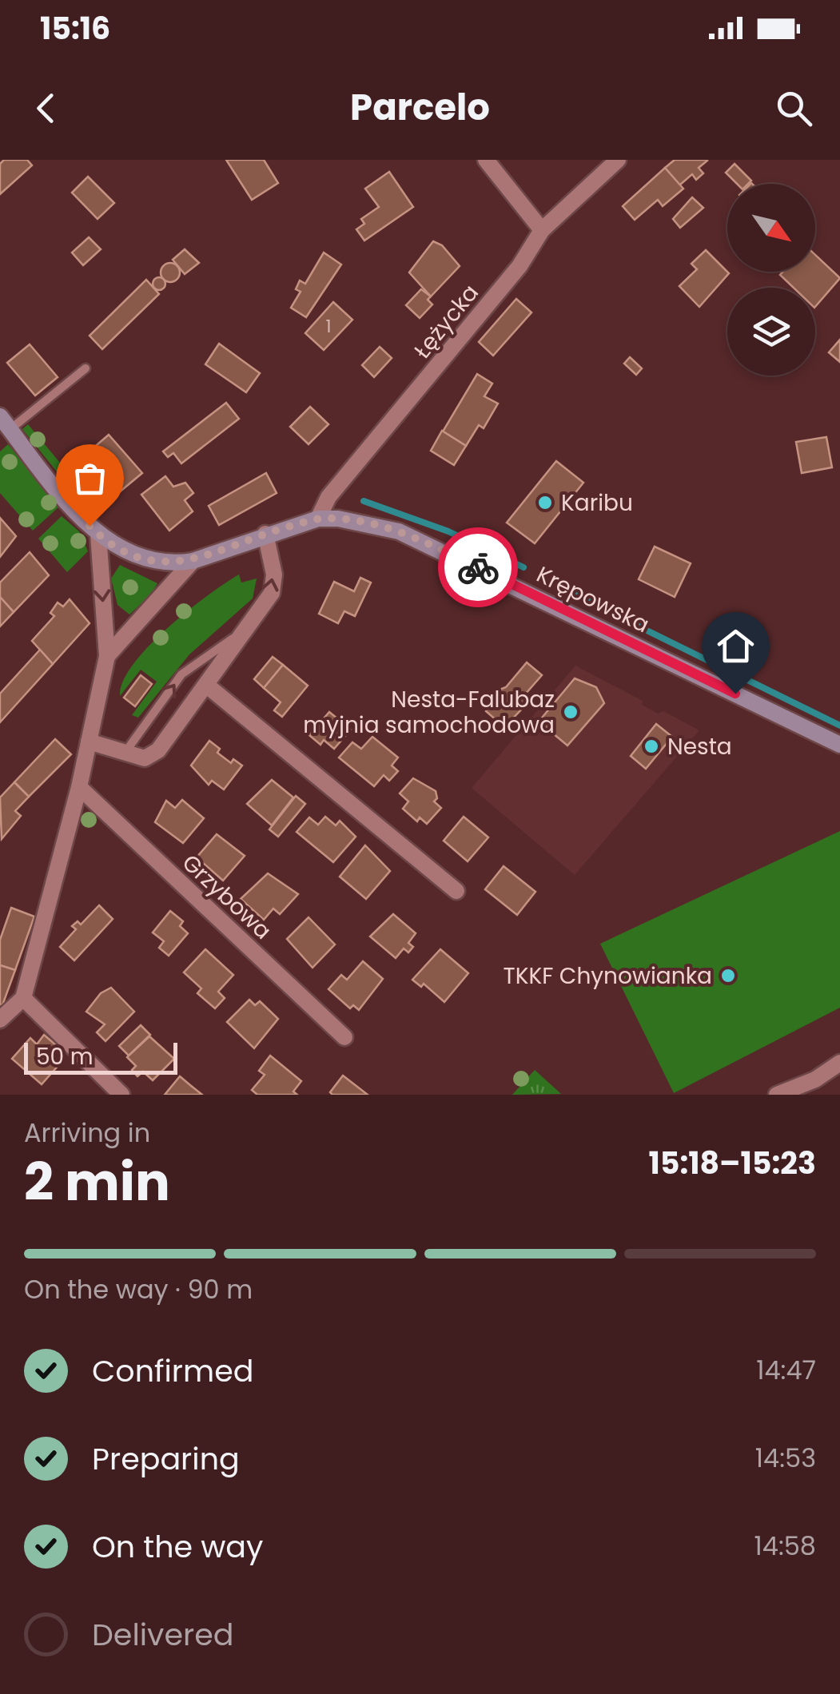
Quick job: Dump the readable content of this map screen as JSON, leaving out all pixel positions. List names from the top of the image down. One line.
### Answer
{"streets":{"street":["Łężycka","Krępowska","Grzybowa"]},"crossings":[["Łężycka","Krępowska"]],"places":["Karibu","Nesta-Falubaz myjnia samochodowa","Nesta","TKKF Chynowianka"],"house_numbers":["1"],"scale_bar":"50 m","north":"bottom right","page":{"status":"15:16","header":"Parcelo","scale":"50 m","heading":["2 min","Arriving in","15:18–15:23"],"bar":"On the way · 90 m","list":[["Confirmed","14:47"],["Preparing","14:53"],["On the way","14:58"],"Delivered"]}}
